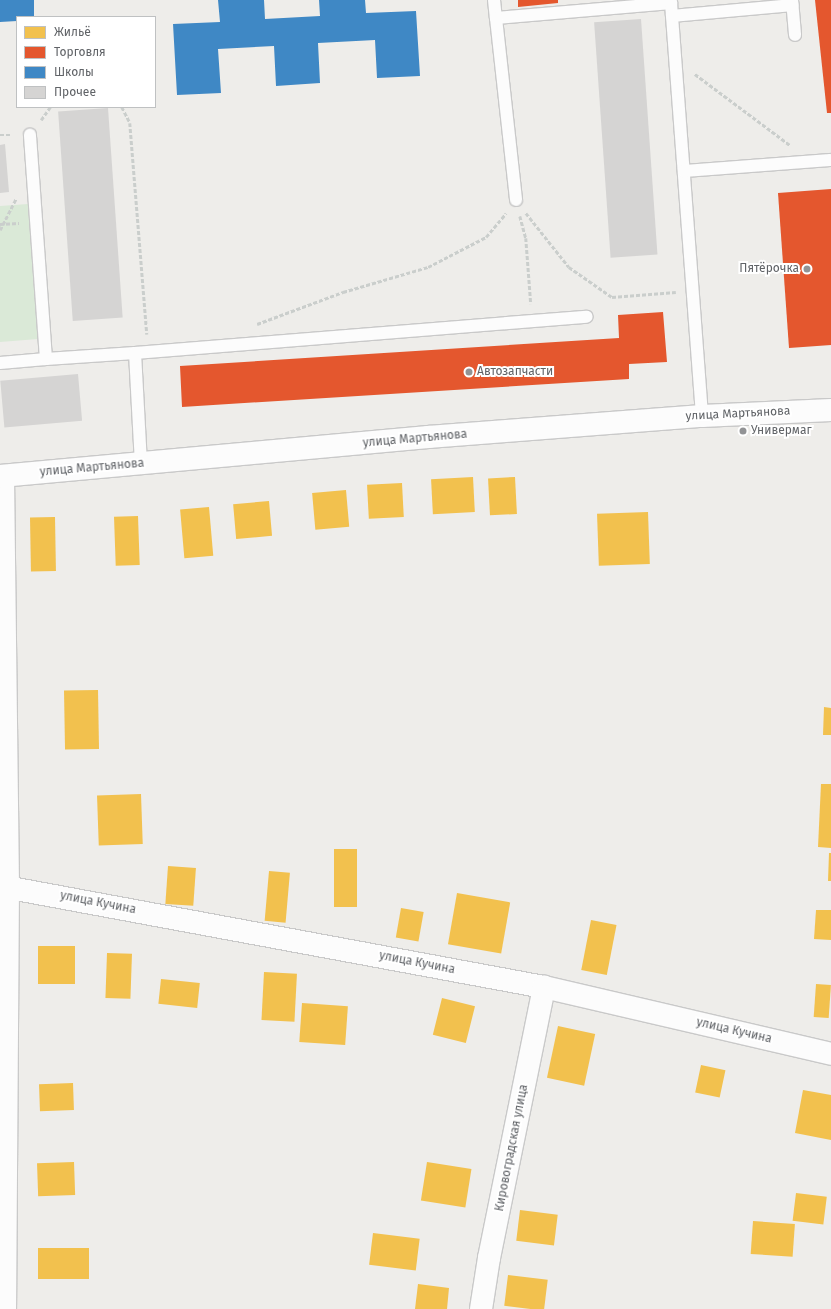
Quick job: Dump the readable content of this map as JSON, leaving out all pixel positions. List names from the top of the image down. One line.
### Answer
{"streets":{"street":["улица Мартьянова","улица Кучина","Кировоградская улица"]},"crossings":[["улица Кучина","Кировоградская улица"]],"places":["Пятёрочка","Автозапчасти","Универмаг"],"legend":["Жильё","Торговля","Школы","Прочее"]}
